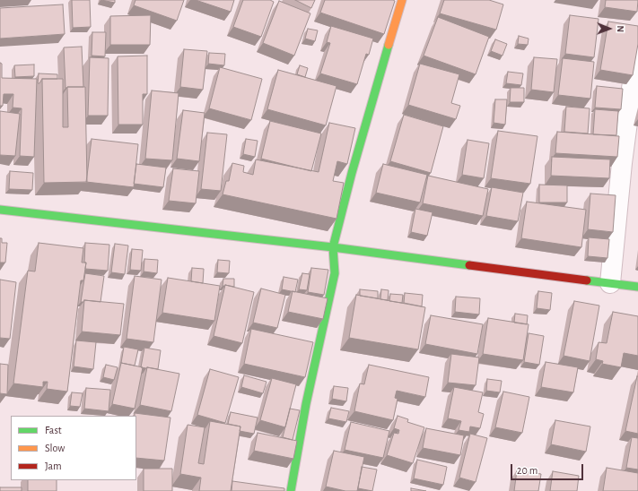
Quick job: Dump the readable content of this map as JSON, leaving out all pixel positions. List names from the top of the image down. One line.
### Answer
{"legend":["Fast","Slow","Jam"],"scale_bar":"20 m","north":"right"}
